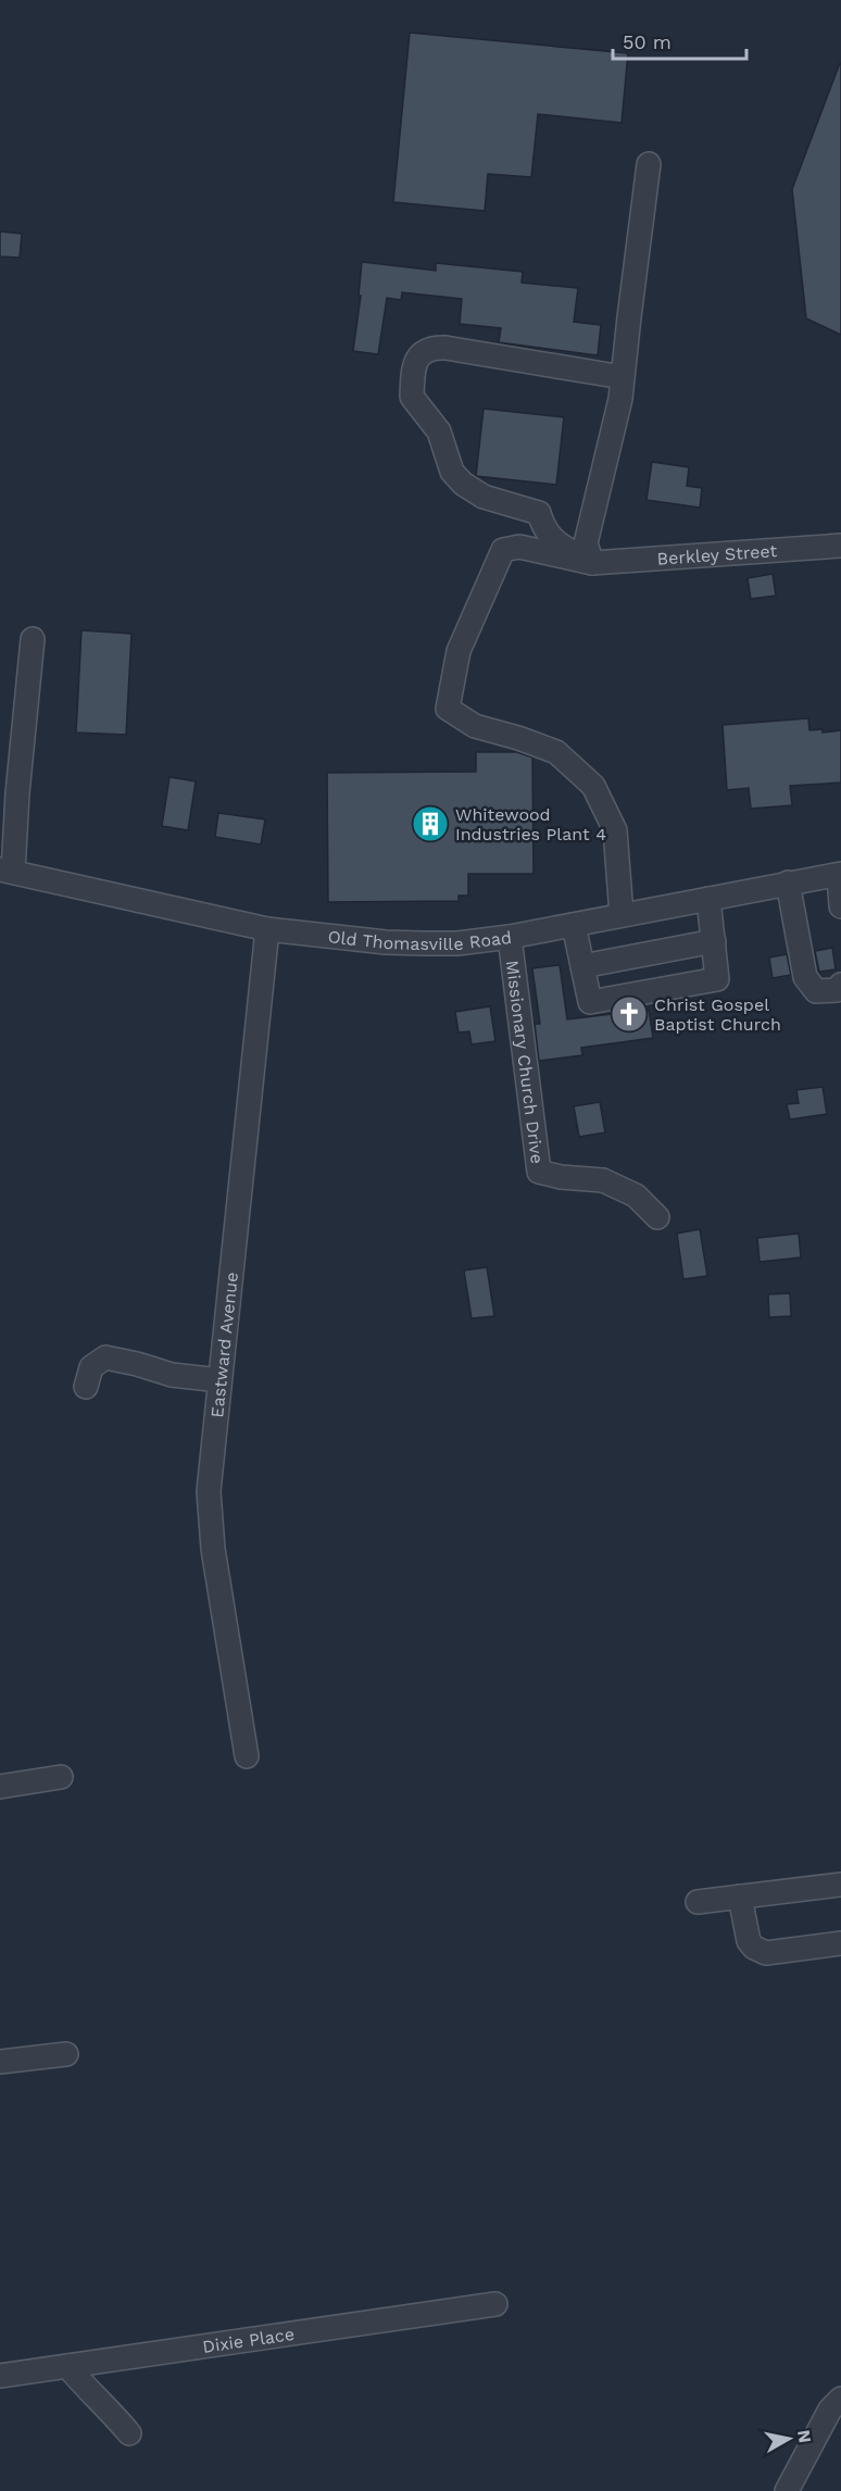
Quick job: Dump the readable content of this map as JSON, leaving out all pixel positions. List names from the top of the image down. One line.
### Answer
{"streets":{"street":["Berkley Street","Old Thomasville Road","Missionary Church Drive","Eastward Avenue","Dixie Place"]},"crossings":[["Berkley Street","Old Thomasville Road"],["Old Thomasville Road","Missionary Church Drive"],["Old Thomasville Road","Eastward Avenue"]],"places":{"building":["Whitewood Industries Plant 4"],"church":["Christ Gospel Baptist Church"]},"scale_bar":"50 m","north":"right"}
